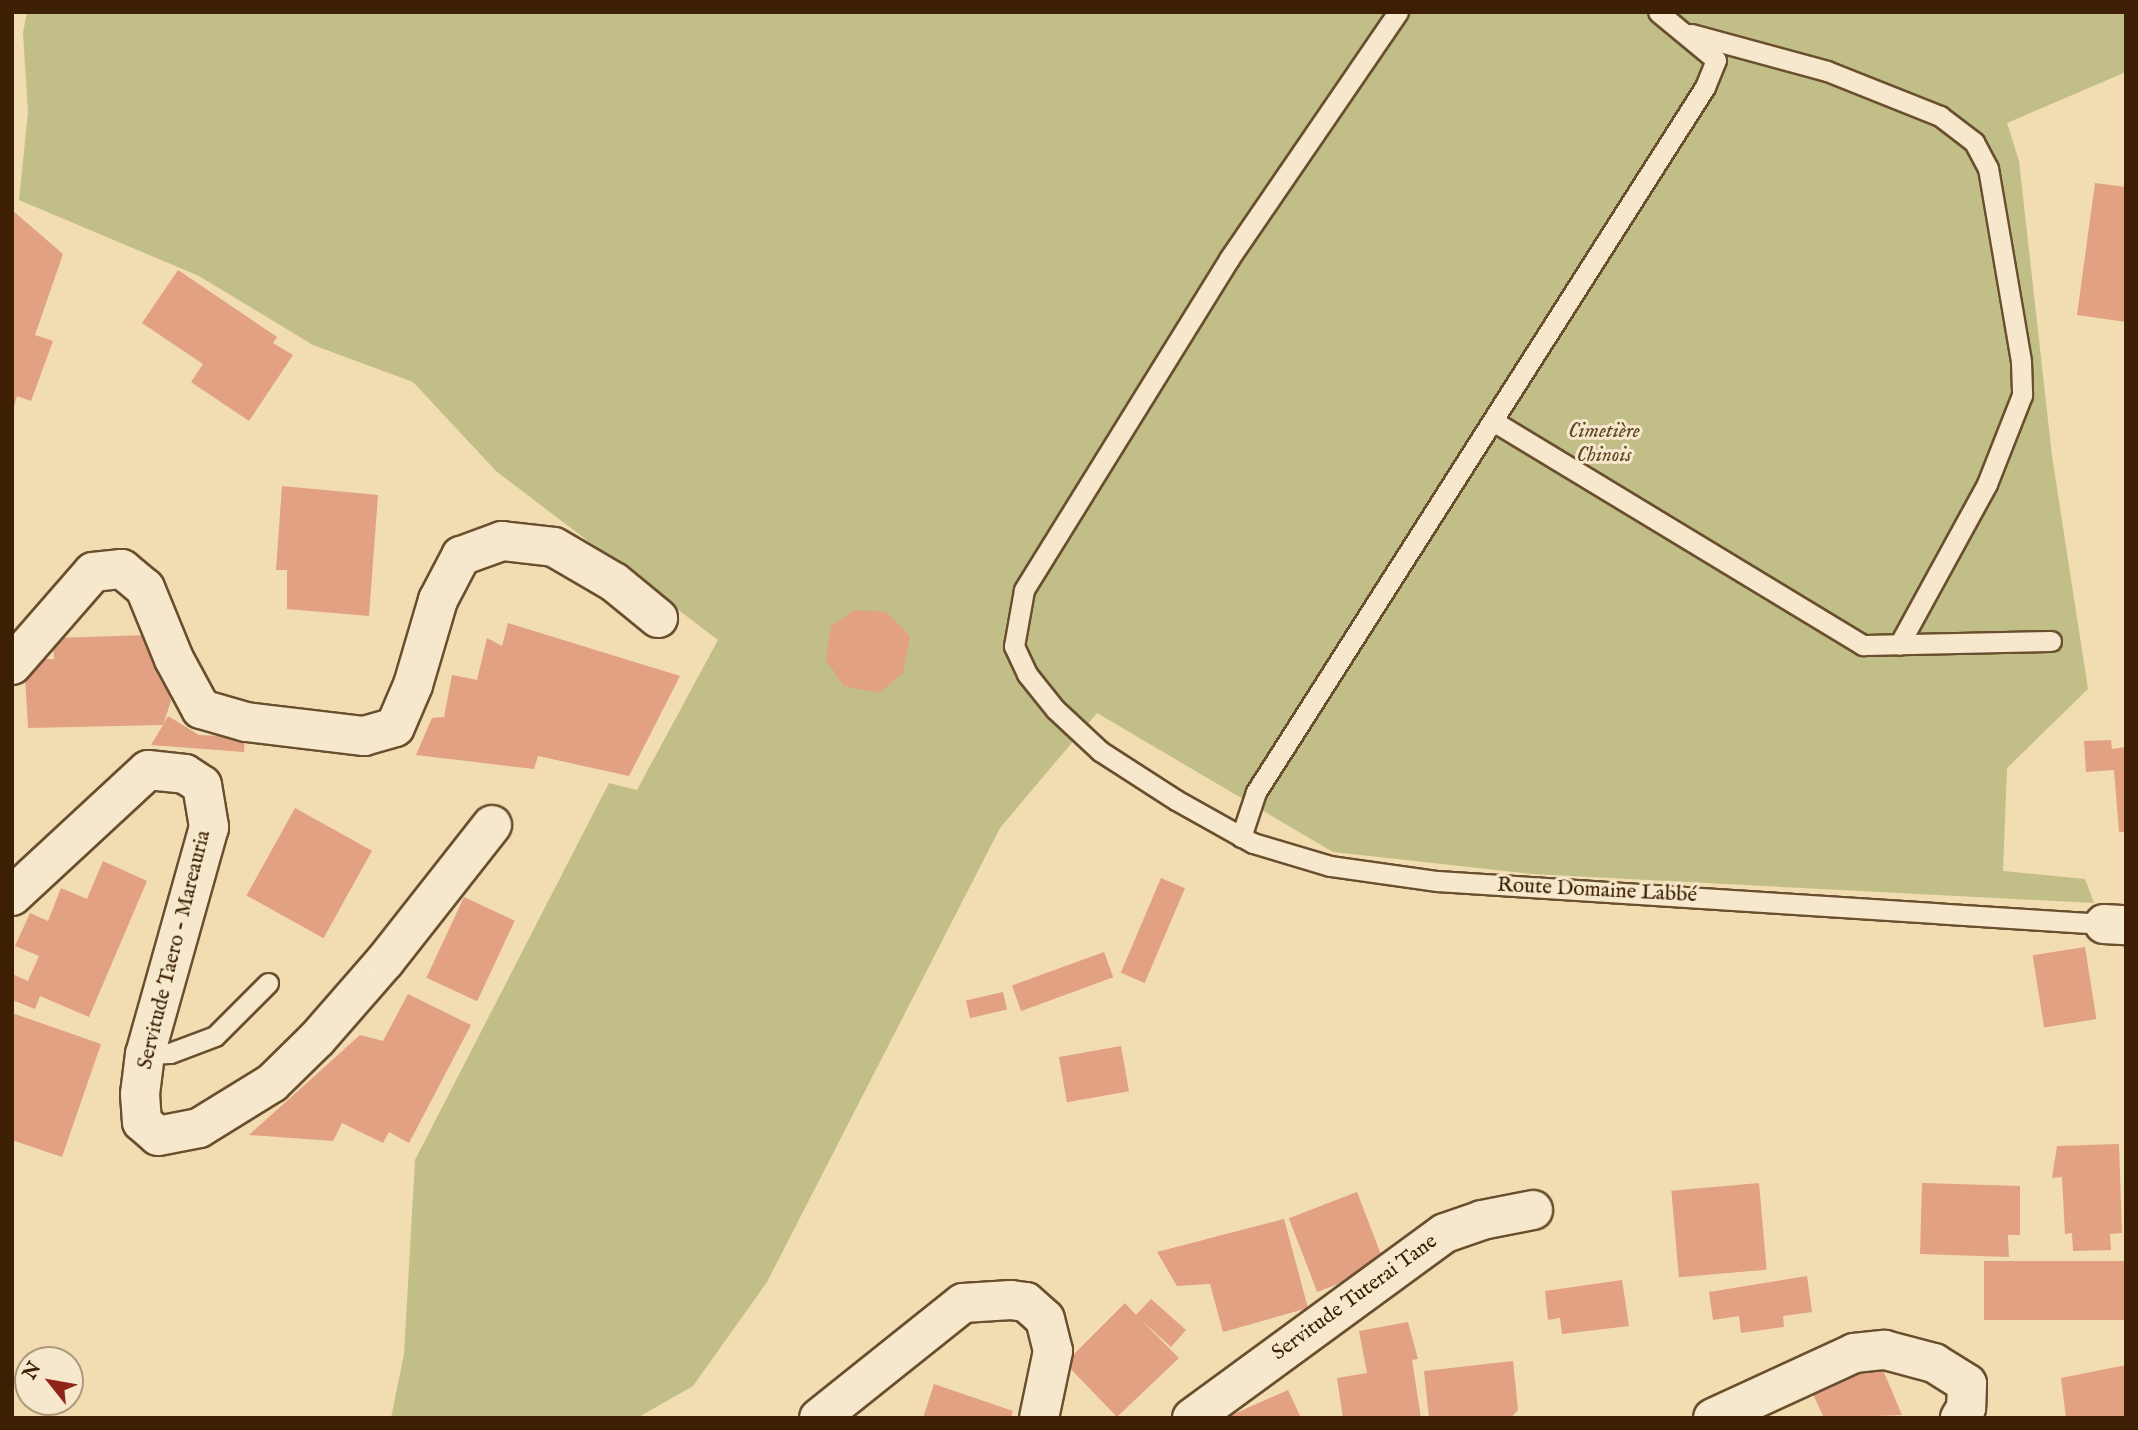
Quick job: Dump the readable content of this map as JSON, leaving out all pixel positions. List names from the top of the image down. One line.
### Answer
{"streets":{"street":["Servitude Taero - Mareauria","Servitude Tuterai Tane"],"lane":["Route Domaine Labbé"]},"parks":["Cimetière Chinois"],"north":"top left"}
